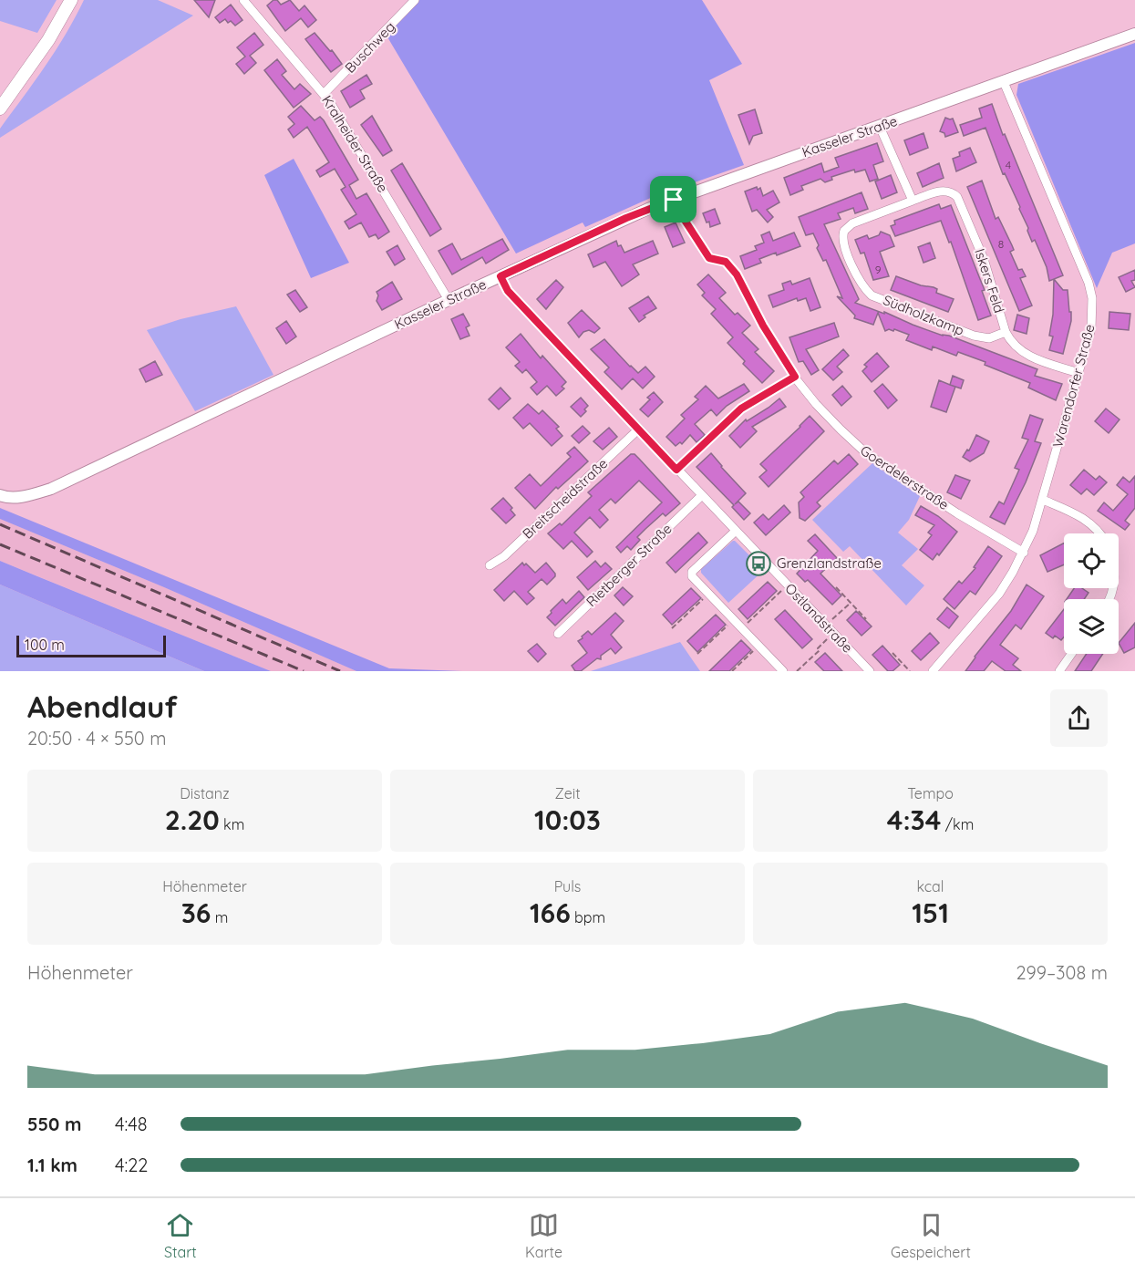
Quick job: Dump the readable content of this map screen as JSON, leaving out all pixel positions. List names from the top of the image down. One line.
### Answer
{"streets":{"street":["Buschweg","Kasseler Straße","Kralheider Straße","Iskers Feld","Südholzkamp","Warendorfer Straße","Goerdelerstraße","Breitscheidstraße","Rietberger Straße","Ostlandstraße"]},"crossings":[["Buschweg","Kralheider Straße"],["Kasseler Straße","Kralheider Straße"],["Kasseler Straße","Warendorfer Straße"],["Kasseler Straße","Ostlandstraße"],["Iskers Feld","Südholzkamp"],["Iskers Feld","Warendorfer Straße"],["Warendorfer Straße","Goerdelerstraße"],["Breitscheidstraße","Ostlandstraße"],["Rietberger Straße","Ostlandstraße"]],"places":{"bus stop":["Grenzlandstraße"]},"house_numbers":["4","8","9"],"scale_bar":"100 m","page":{"scale":"100 m","heading":["Abendlauf","20:50 · 4 × 550 m"],"stats":[["Distanz","2.20 km"],["Zeit","10:03"],["Tempo","4:34 /km"],["Höhenmeter","36 m"],["Puls","166 bpm"],["kcal","151"]],"chart":["Höhenmeter","299–308 m"],"list":[{"name":"550 m","note":"4:48"},{"name":"1.1 km","note":"4:22"}],"tabs":["Start","Karte","Gespeichert"]}}
